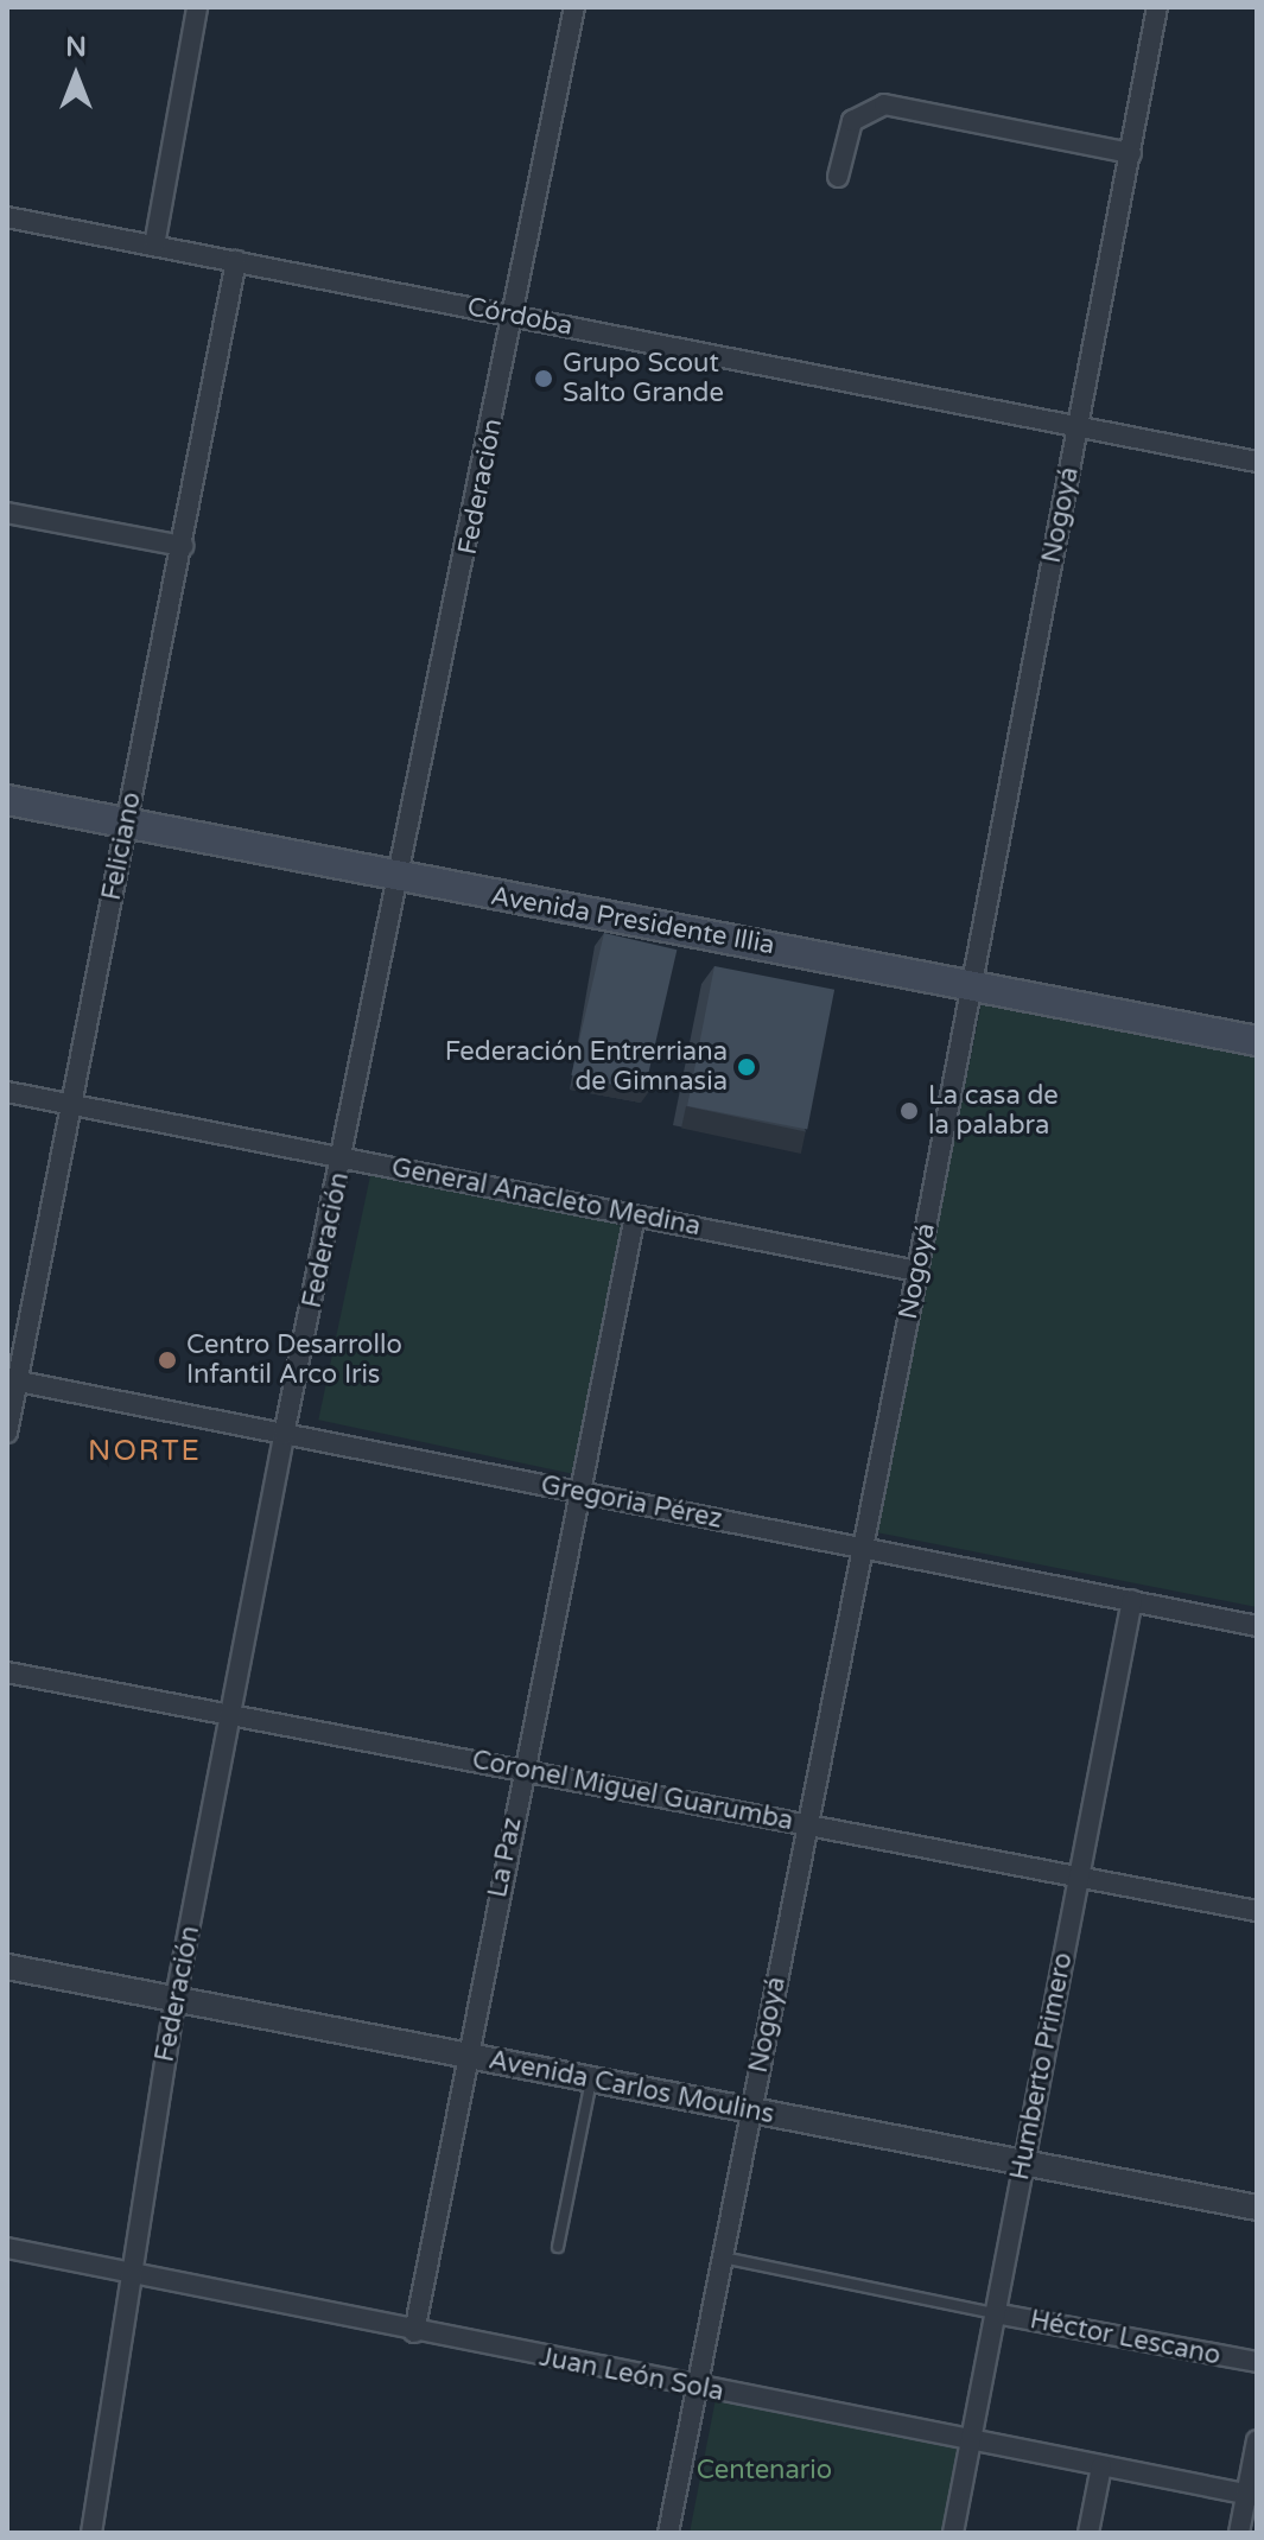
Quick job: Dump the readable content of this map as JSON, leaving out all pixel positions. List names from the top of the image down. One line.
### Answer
{"streets":{"main road":["Avenida Presidente Illia"],"street":["Córdoba","Federación","Nogoyá","Feliciano","General Anacleto Medina","Gregoria Pérez","Coronel Miguel Guarumba","La Paz","Humberto Primero","Avenida Carlos Moulins","Héctor Lescano","Juan León Sola"]},"crossings":[["Córdoba","Federación"],["Córdoba","Nogoyá"],["Córdoba","Feliciano"],["Federación","Avenida Presidente Illia"],["Federación","General Anacleto Medina"],["Federación","Gregoria Pérez"],["Federación","Coronel Miguel Guarumba"],["Federación","Avenida Carlos Moulins"],["Federación","Juan León Sola"],["Nogoyá","Avenida Presidente Illia"],["Nogoyá","General Anacleto Medina"],["Nogoyá","Gregoria Pérez"],["Nogoyá","Coronel Miguel Guarumba"],["Nogoyá","Avenida Carlos Moulins"],["Nogoyá","Juan León Sola"],["Feliciano","Avenida Presidente Illia"],["Feliciano","General Anacleto Medina"],["Feliciano","Gregoria Pérez"],["General Anacleto Medina","La Paz"],["Gregoria Pérez","La Paz"],["Gregoria Pérez","Humberto Primero"],["Coronel Miguel Guarumba","La Paz"],["Coronel Miguel Guarumba","Humberto Primero"],["La Paz","Avenida Carlos Moulins"],["La Paz","Juan León Sola"],["Humberto Primero","Avenida Carlos Moulins"],["Humberto Primero","Héctor Lescano"],["Humberto Primero","Juan León Sola"]],"districts":["NORTE"],"parks":["Centenario"],"places":["Grupo Scout Salto Grande","Federación Entrerriana de Gimnasia","La casa de la palabra","Centro Desarrollo Infantil Arco Iris"],"north":"top"}
